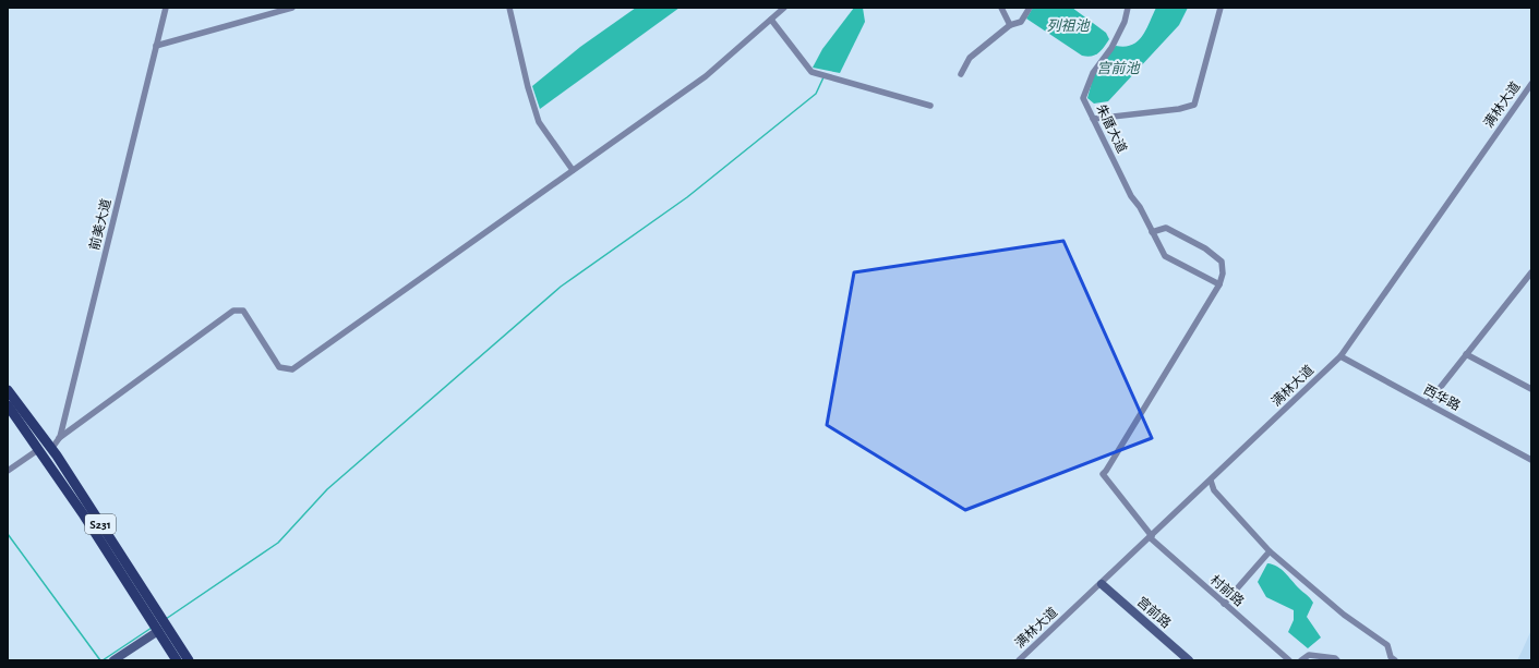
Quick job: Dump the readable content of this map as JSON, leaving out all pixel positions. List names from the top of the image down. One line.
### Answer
{"streets":{"main road":["S231"],"street":["满林大道","朱厝大道","前美大道","西华路","村前路","宫前路"]},"crossings":[["满林大道","西华路"],["满林大道","村前路"],["满林大道","宫前路"],["朱厝大道","村前路"]],"water":["列祖池","宫前池"]}
